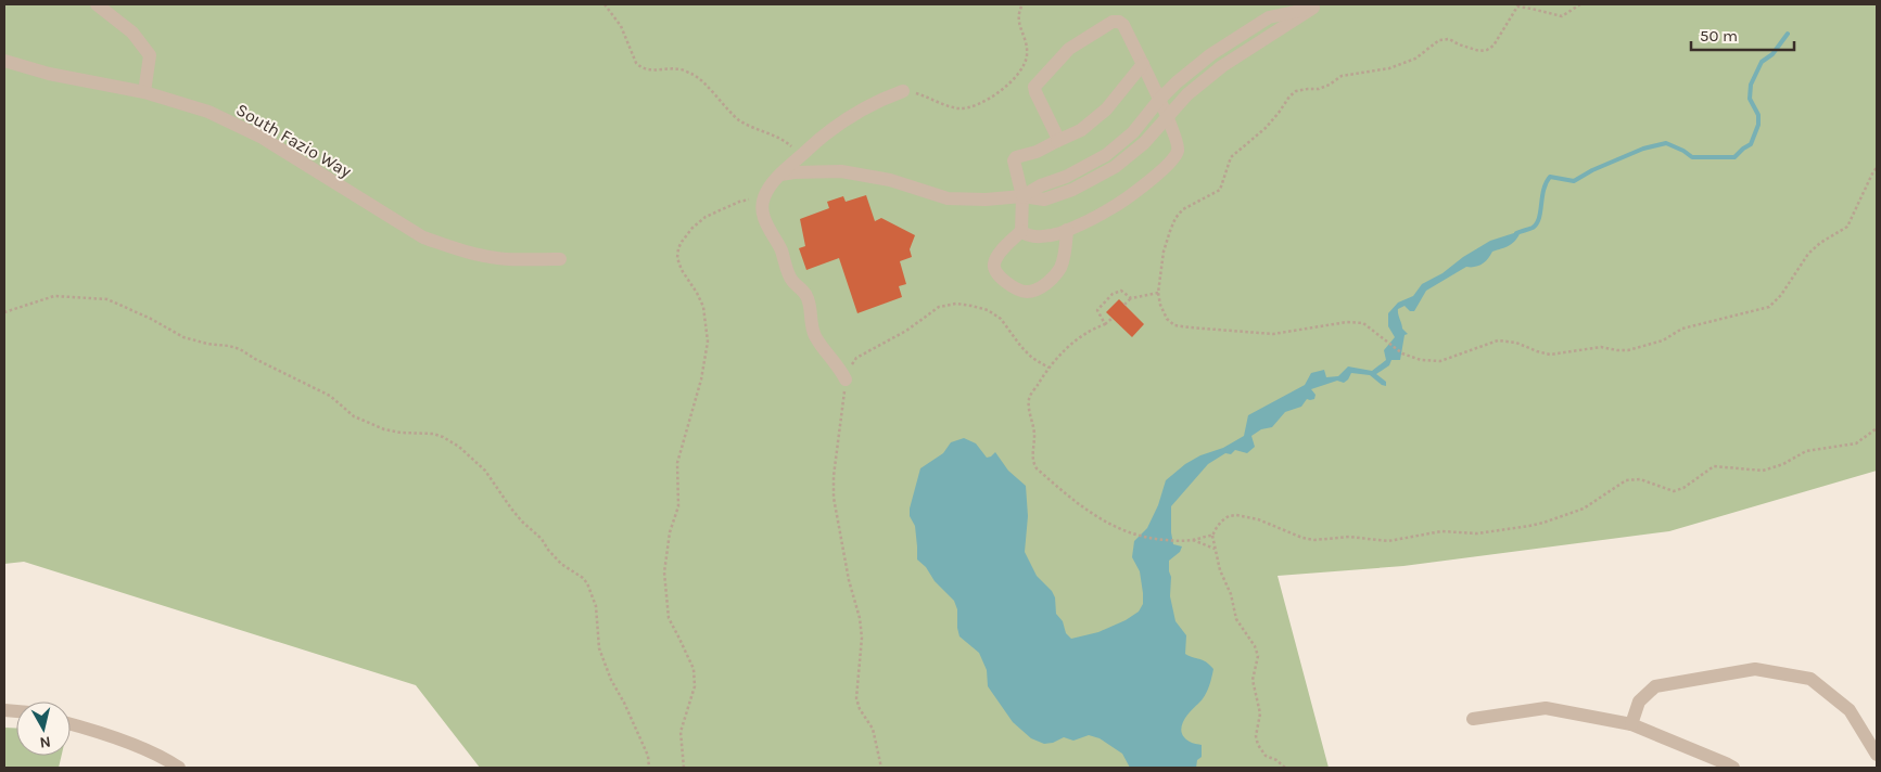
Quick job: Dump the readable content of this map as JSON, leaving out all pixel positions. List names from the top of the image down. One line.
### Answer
{"streets":{"street":["South Fazio Way"]},"scale_bar":"50 m","north":"bottom"}
